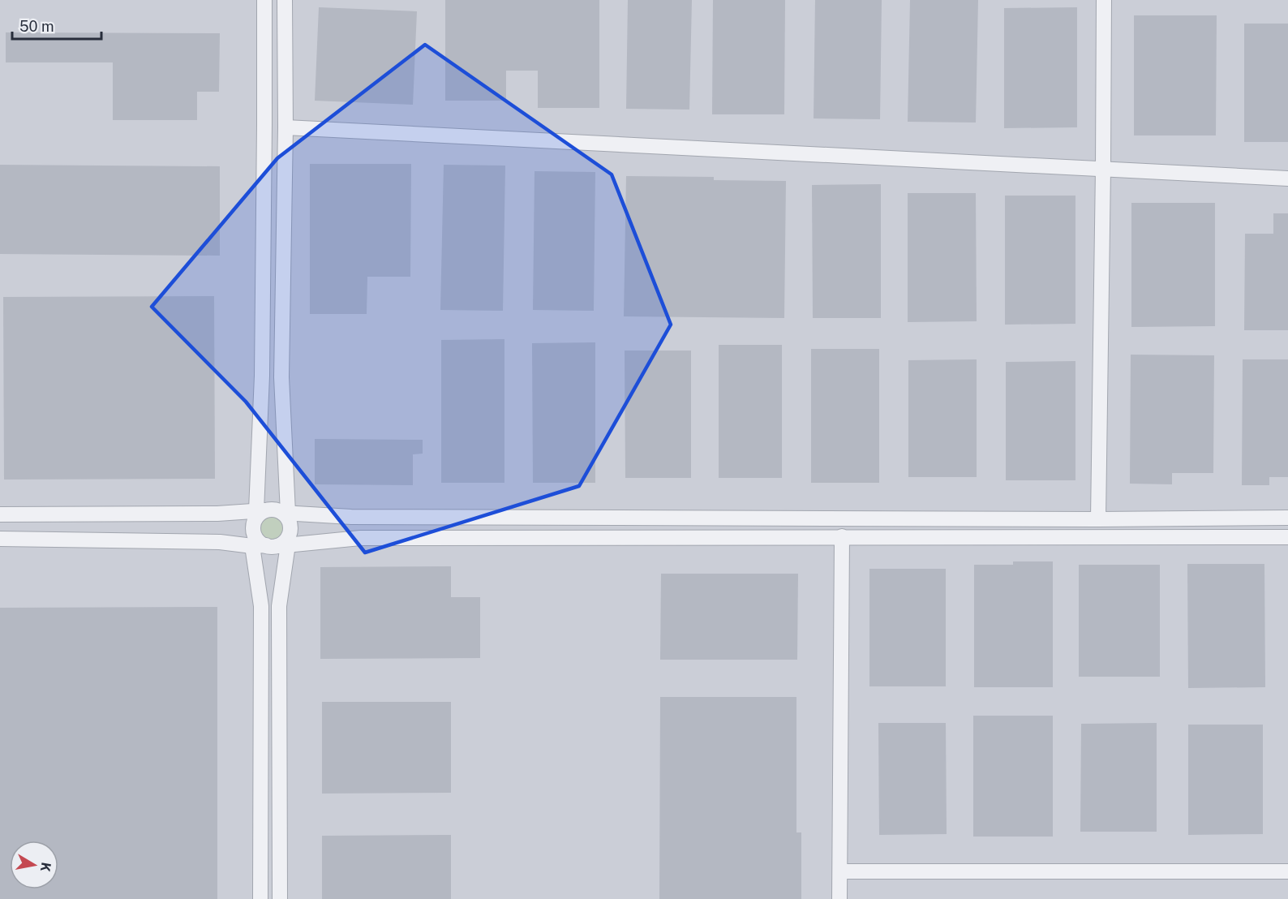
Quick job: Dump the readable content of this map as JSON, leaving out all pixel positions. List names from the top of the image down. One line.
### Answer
{"scale_bar":"50 m","north":"right"}
